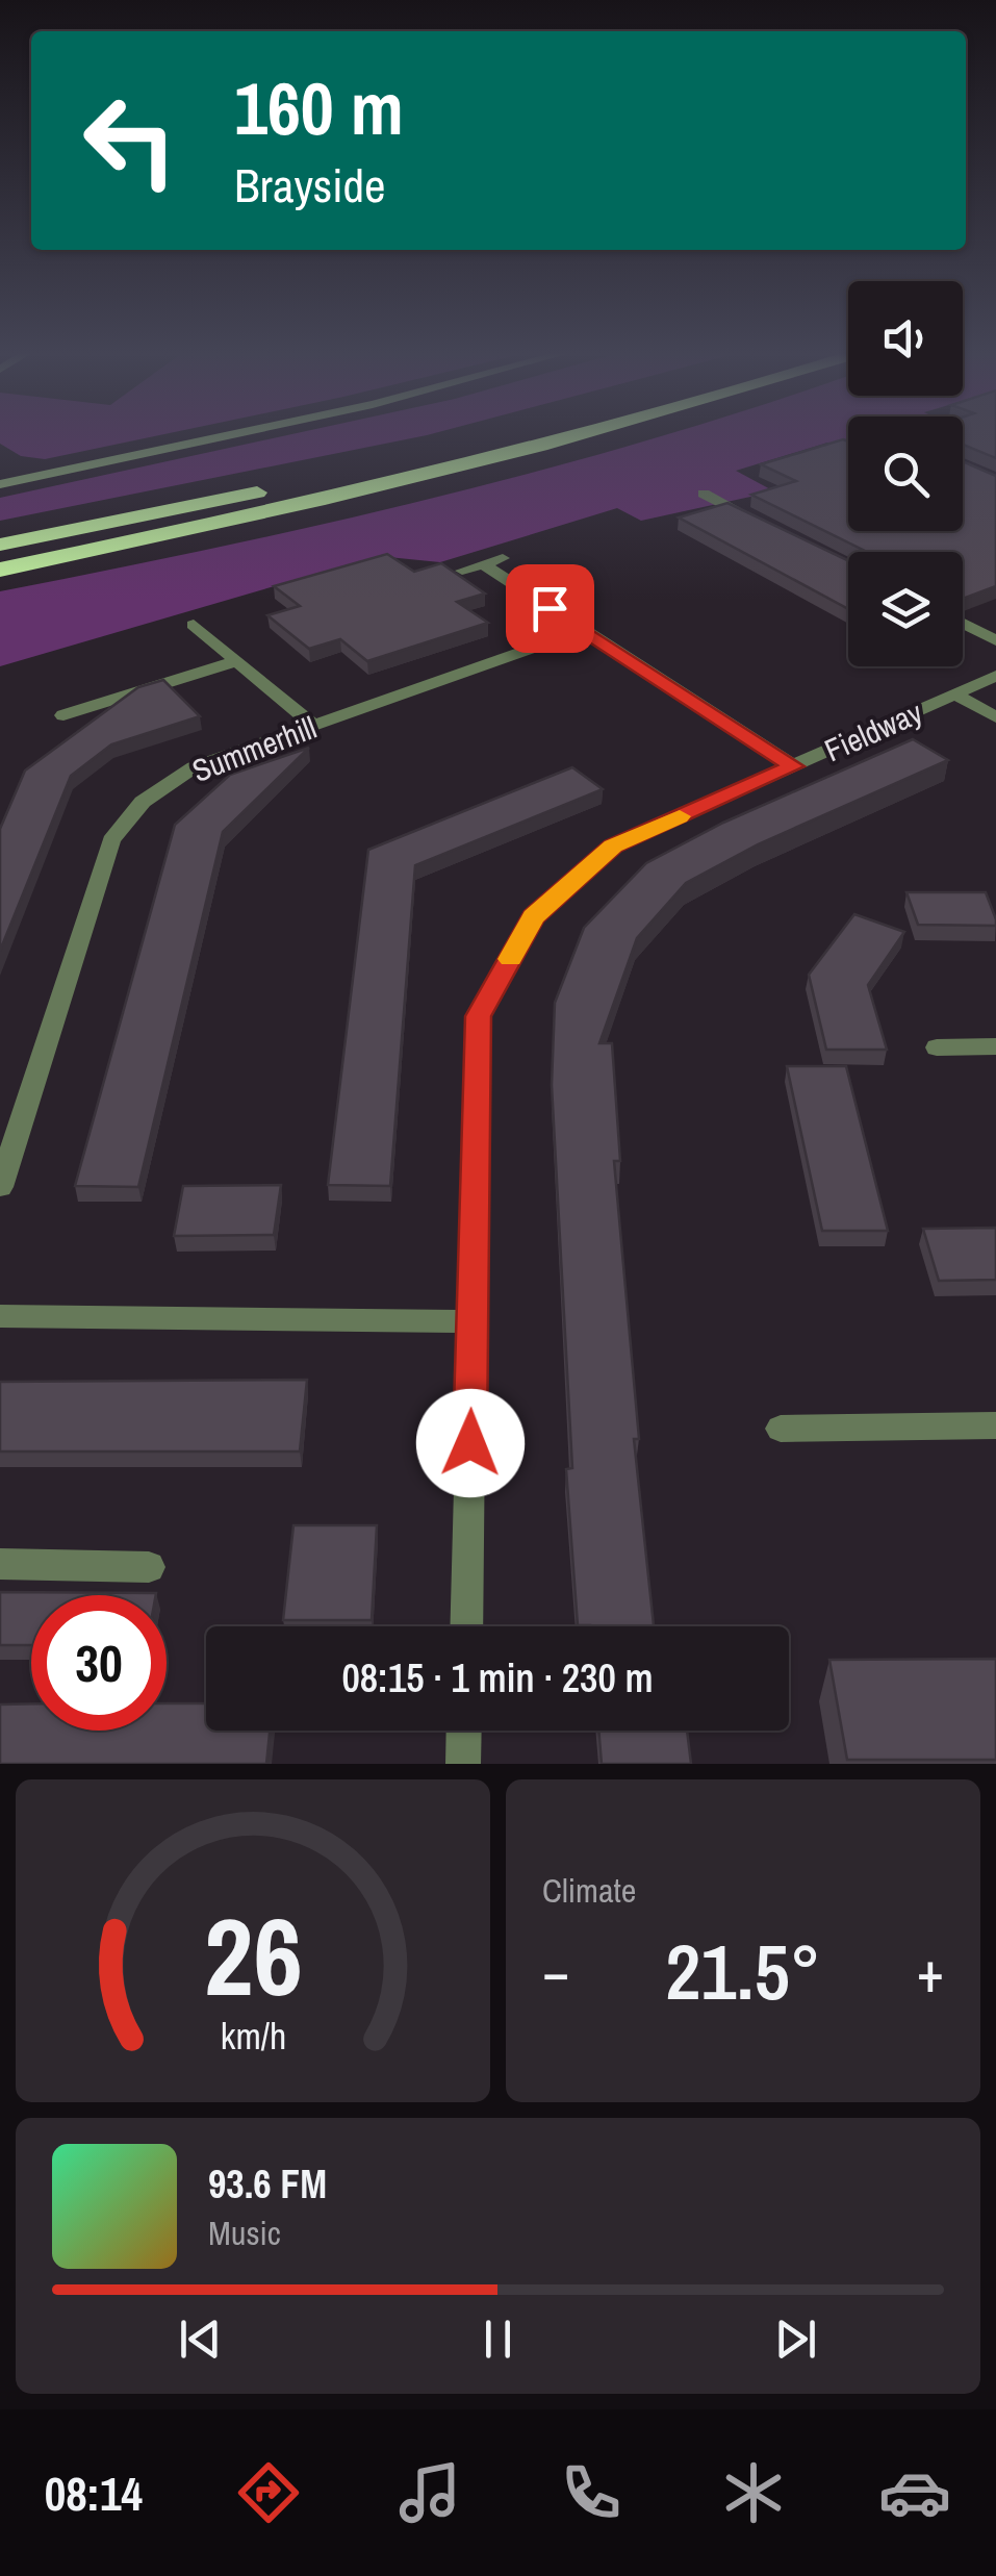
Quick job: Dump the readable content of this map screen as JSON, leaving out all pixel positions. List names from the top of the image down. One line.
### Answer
{"streets":{"street":["Fieldway","Summerhill"]},"page":{"turn":["160 m","Brayside"],"limit":"30","trip":"08:15 · 1 min · 230 m","tile":"Climate","heat":["−","21.5°","+"],"song":["93.6 FM","Music"],"tabs":"08:14","gauge":["26","km/h"]}}
